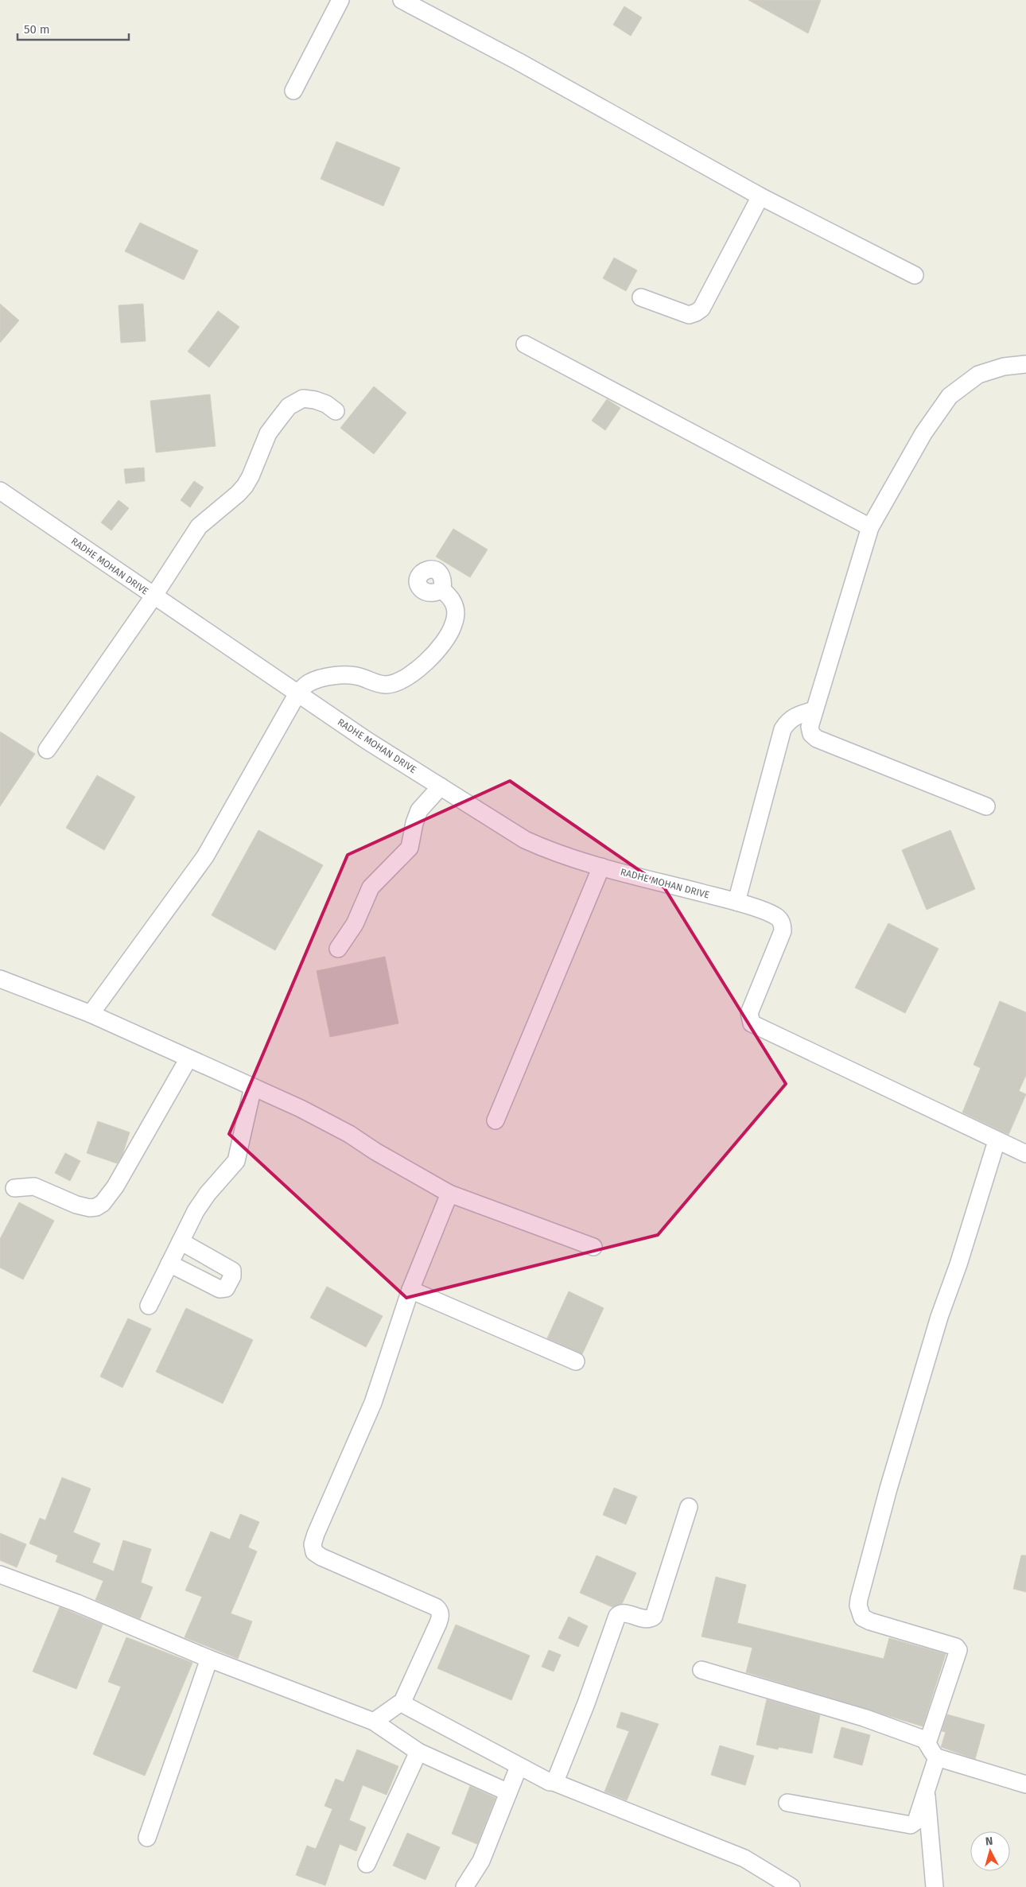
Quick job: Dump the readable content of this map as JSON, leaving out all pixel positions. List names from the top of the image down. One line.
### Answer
{"streets":{"street":["RADHE MOHAN DRIVE"]},"scale_bar":"50 m","north":"top"}
